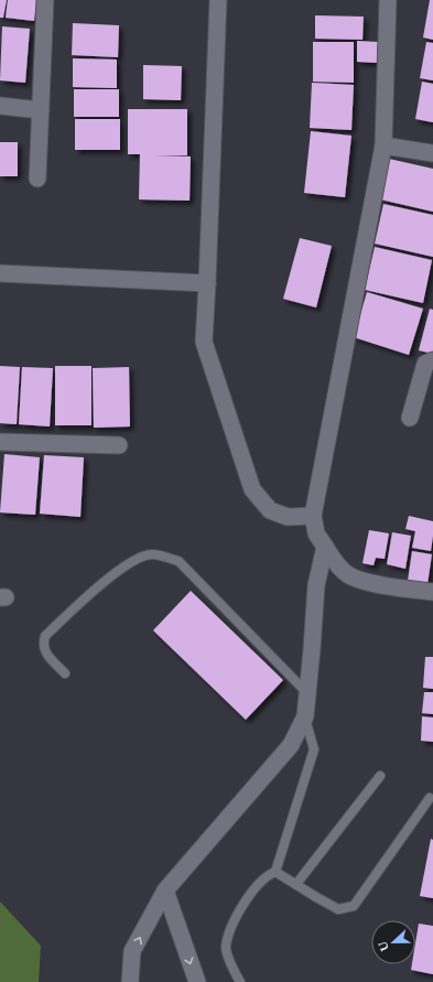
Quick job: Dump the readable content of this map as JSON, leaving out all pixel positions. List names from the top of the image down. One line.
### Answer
{"north":"left"}
